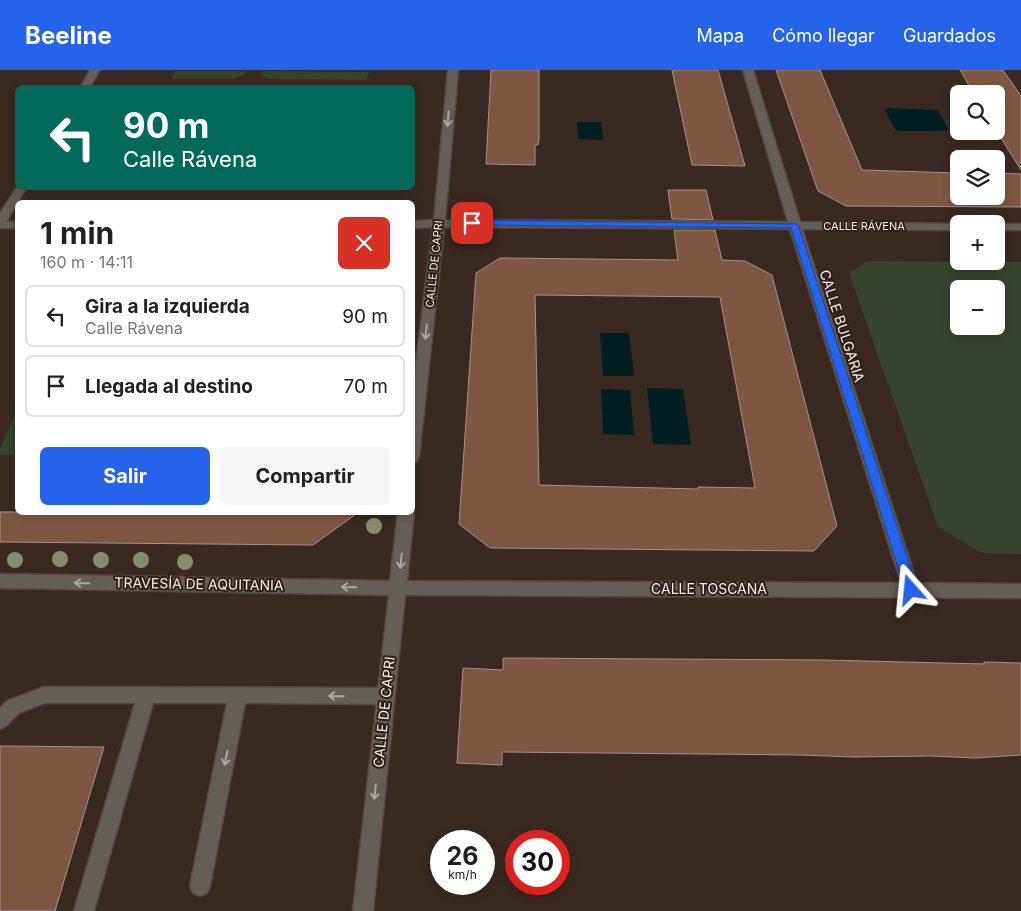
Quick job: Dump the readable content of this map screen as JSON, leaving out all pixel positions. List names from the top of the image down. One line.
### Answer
{"streets":{"street":["CALLE RÁVENA","CALLE DE CAPRI","CALLE BULGARIA","TRAVESÍA DE AQUITANIA","CALLE TOSCANA"]},"crossings":[["CALLE RÁVENA","CALLE DE CAPRI"],["CALLE RÁVENA","CALLE BULGARIA"],["CALLE DE CAPRI","TRAVESÍA DE AQUITANIA"],["CALLE DE CAPRI","CALLE TOSCANA"],["CALLE BULGARIA","CALLE TOSCANA"],["TRAVESÍA DE AQUITANIA","CALLE TOSCANA"]],"one_way":["CALLE DE CAPRI"],"page":{"header":"Beeline","nav":["Mapa","Cómo llegar","Guardados"],"map_buttons":["+","−"],"turn":["90 m","Calle Rávena"],"heading":["1 min","160 m · 14:11"],"list":[{"name":"Gira a la izquierda","note":"Calle Rávena","value":"90 m"},{"name":"Llegada al destino","value":"70 m"}],"buttons":["Salir","Compartir"],"speed":"26 km/h","limit":"30"}}
